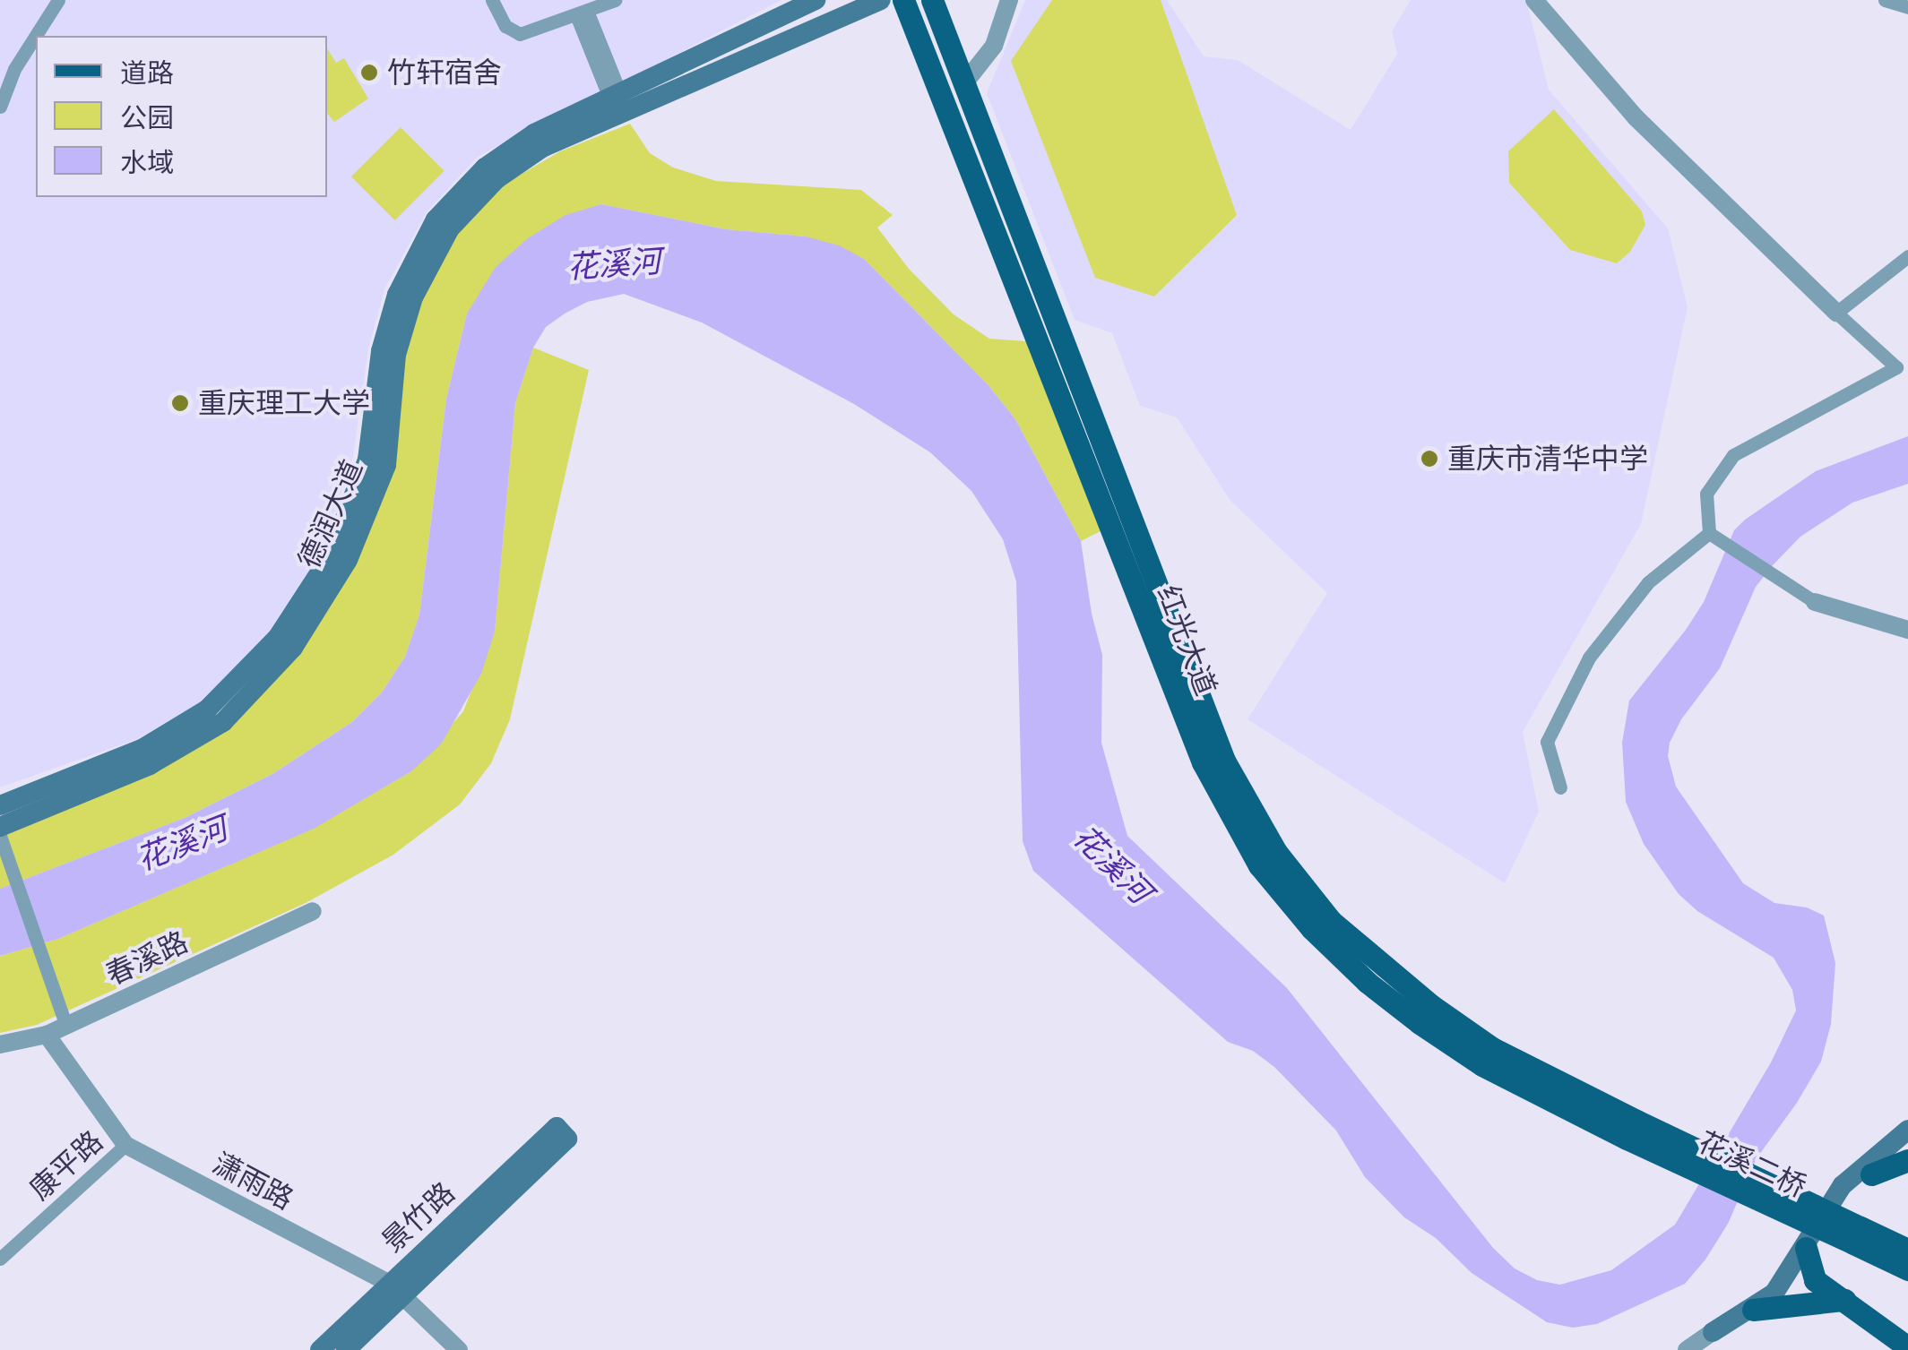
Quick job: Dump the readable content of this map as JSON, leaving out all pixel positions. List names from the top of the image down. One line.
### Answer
{"streets":{"main road":["德润大道","红光大道","花溪二桥","景竹路"],"street":["春溪路","康平路","潇雨路"]},"crossings":[["红光大道","花溪二桥"],["春溪路","潇雨路"],["康平路","潇雨路"],["潇雨路","景竹路"]],"water":["花溪河"],"places":["竹轩宿舍","重庆理工大学","重庆市清华中学"],"legend":["道路","公园","水域"]}
